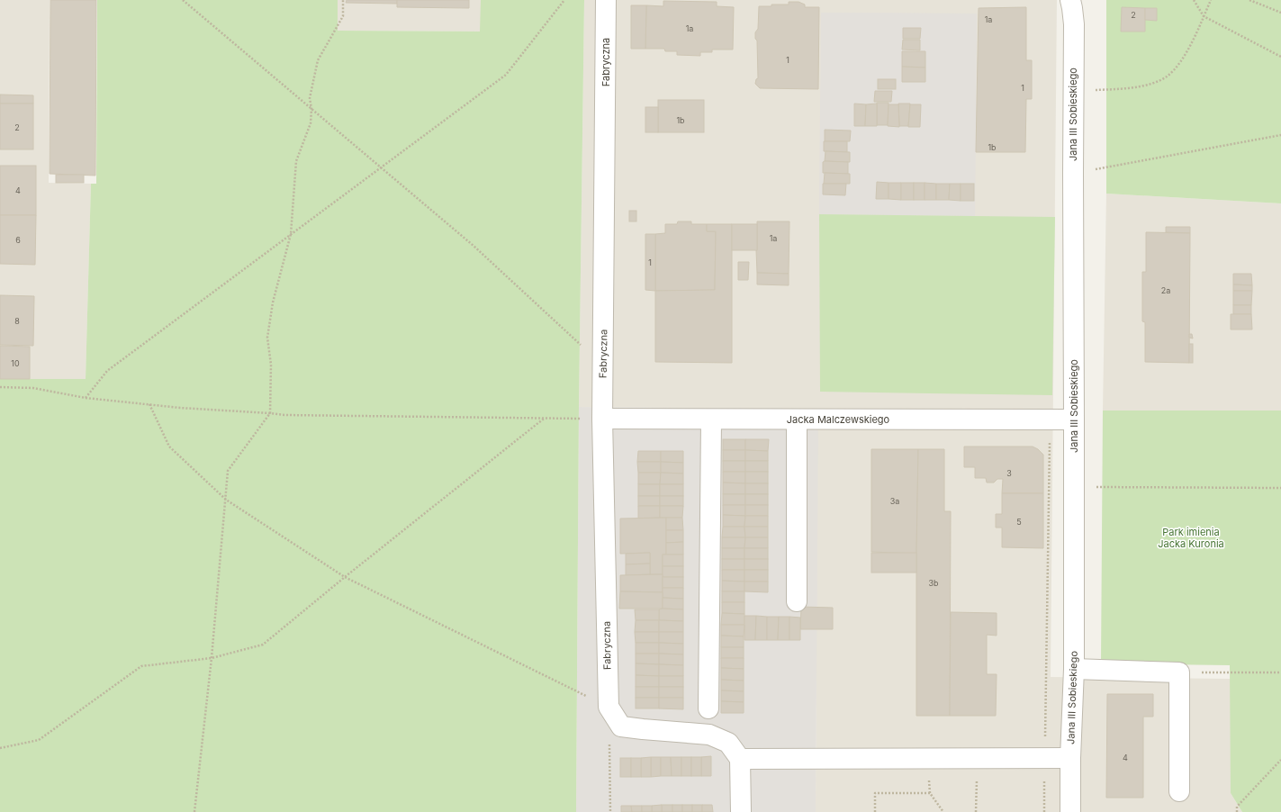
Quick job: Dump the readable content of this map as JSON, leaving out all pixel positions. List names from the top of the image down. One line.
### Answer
{"streets":{"street":["Fabryczna","Jana III Sobieskiego","Jacka Malczewskiego"]},"crossings":[["Fabryczna","Jacka Malczewskiego"],["Jana III Sobieskiego","Jacka Malczewskiego"]],"parks":["Park imienia Jacka Kuronia"],"house_numbers":["2","1a","1a","1","1","1b","2","1b","4","1a","6","1","2a","8","10","3","3a","5","3b","4"]}
